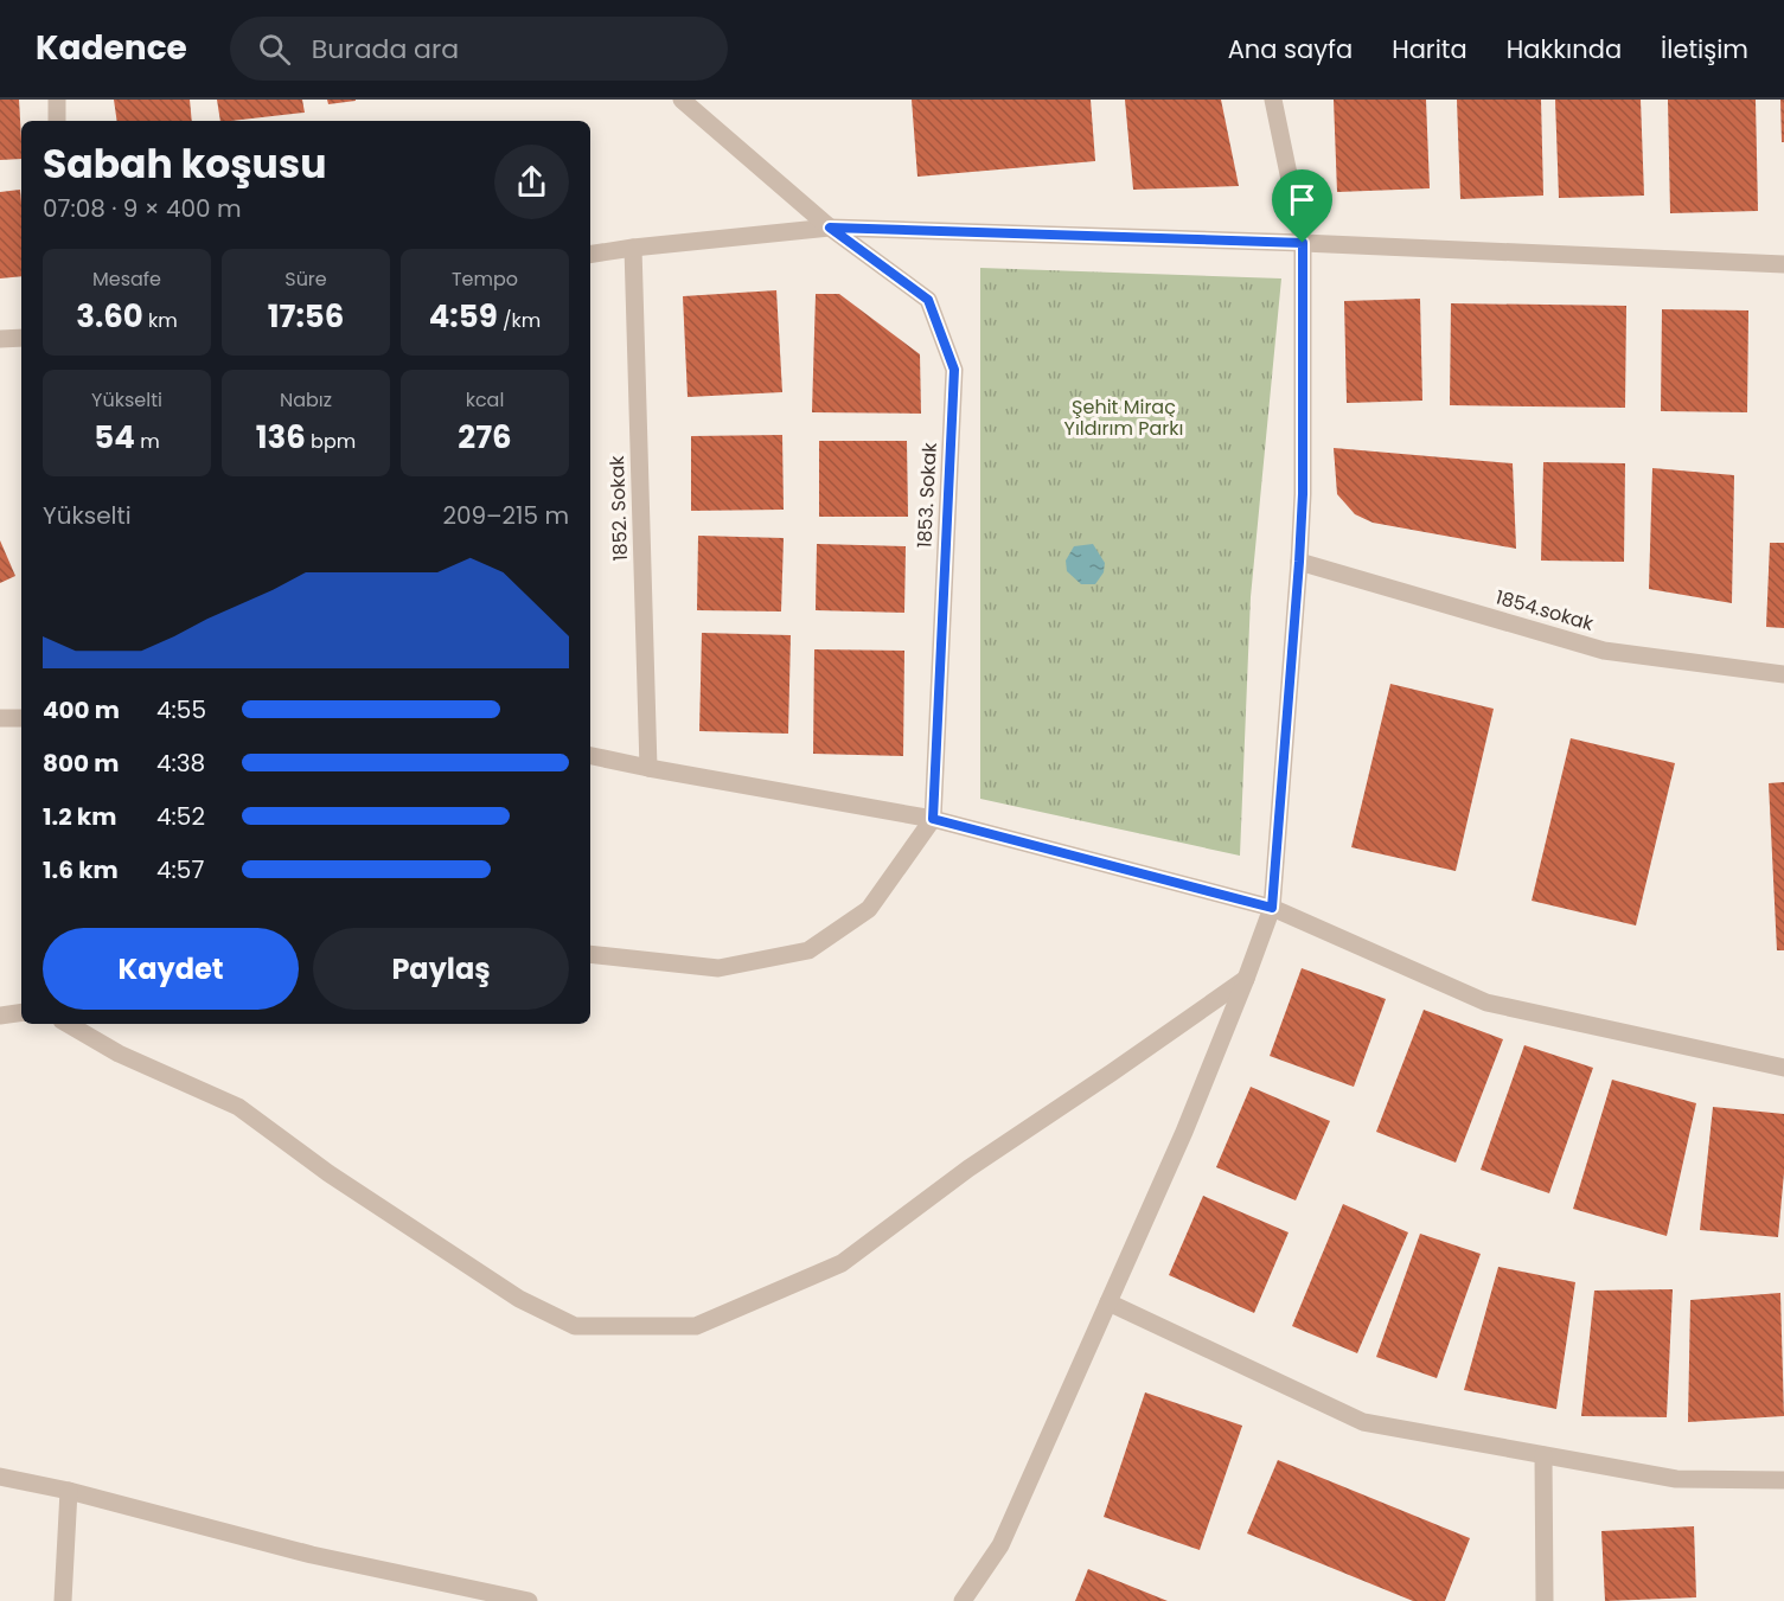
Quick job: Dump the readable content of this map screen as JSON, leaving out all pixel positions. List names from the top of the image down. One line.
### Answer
{"streets":{"street":["1853. Sokak","1852. Sokak","1854.sokak"]},"parks":["Şehit Miraç Yıldırım Parkı"],"page":{"header":"Kadence","search":"Burada ara","nav":["Ana sayfa","Harita","Hakkında","İletişim"],"heading":["Sabah koşusu","07:08 · 9 × 400 m"],"stats":[["Mesafe","3.60 km"],["Süre","17:56"],["Tempo","4:59 /km"],["Yükselti","54 m"],["Nabız","136 bpm"],["kcal","276"]],"chart":["Yükselti","209–215 m"],"list":[{"name":"400 m","note":"4:55"},{"name":"800 m","note":"4:38"},{"name":"1.2 km","note":"4:52"},{"name":"1.6 km","note":"4:57"}],"buttons":["Kaydet","Paylaş"]}}
